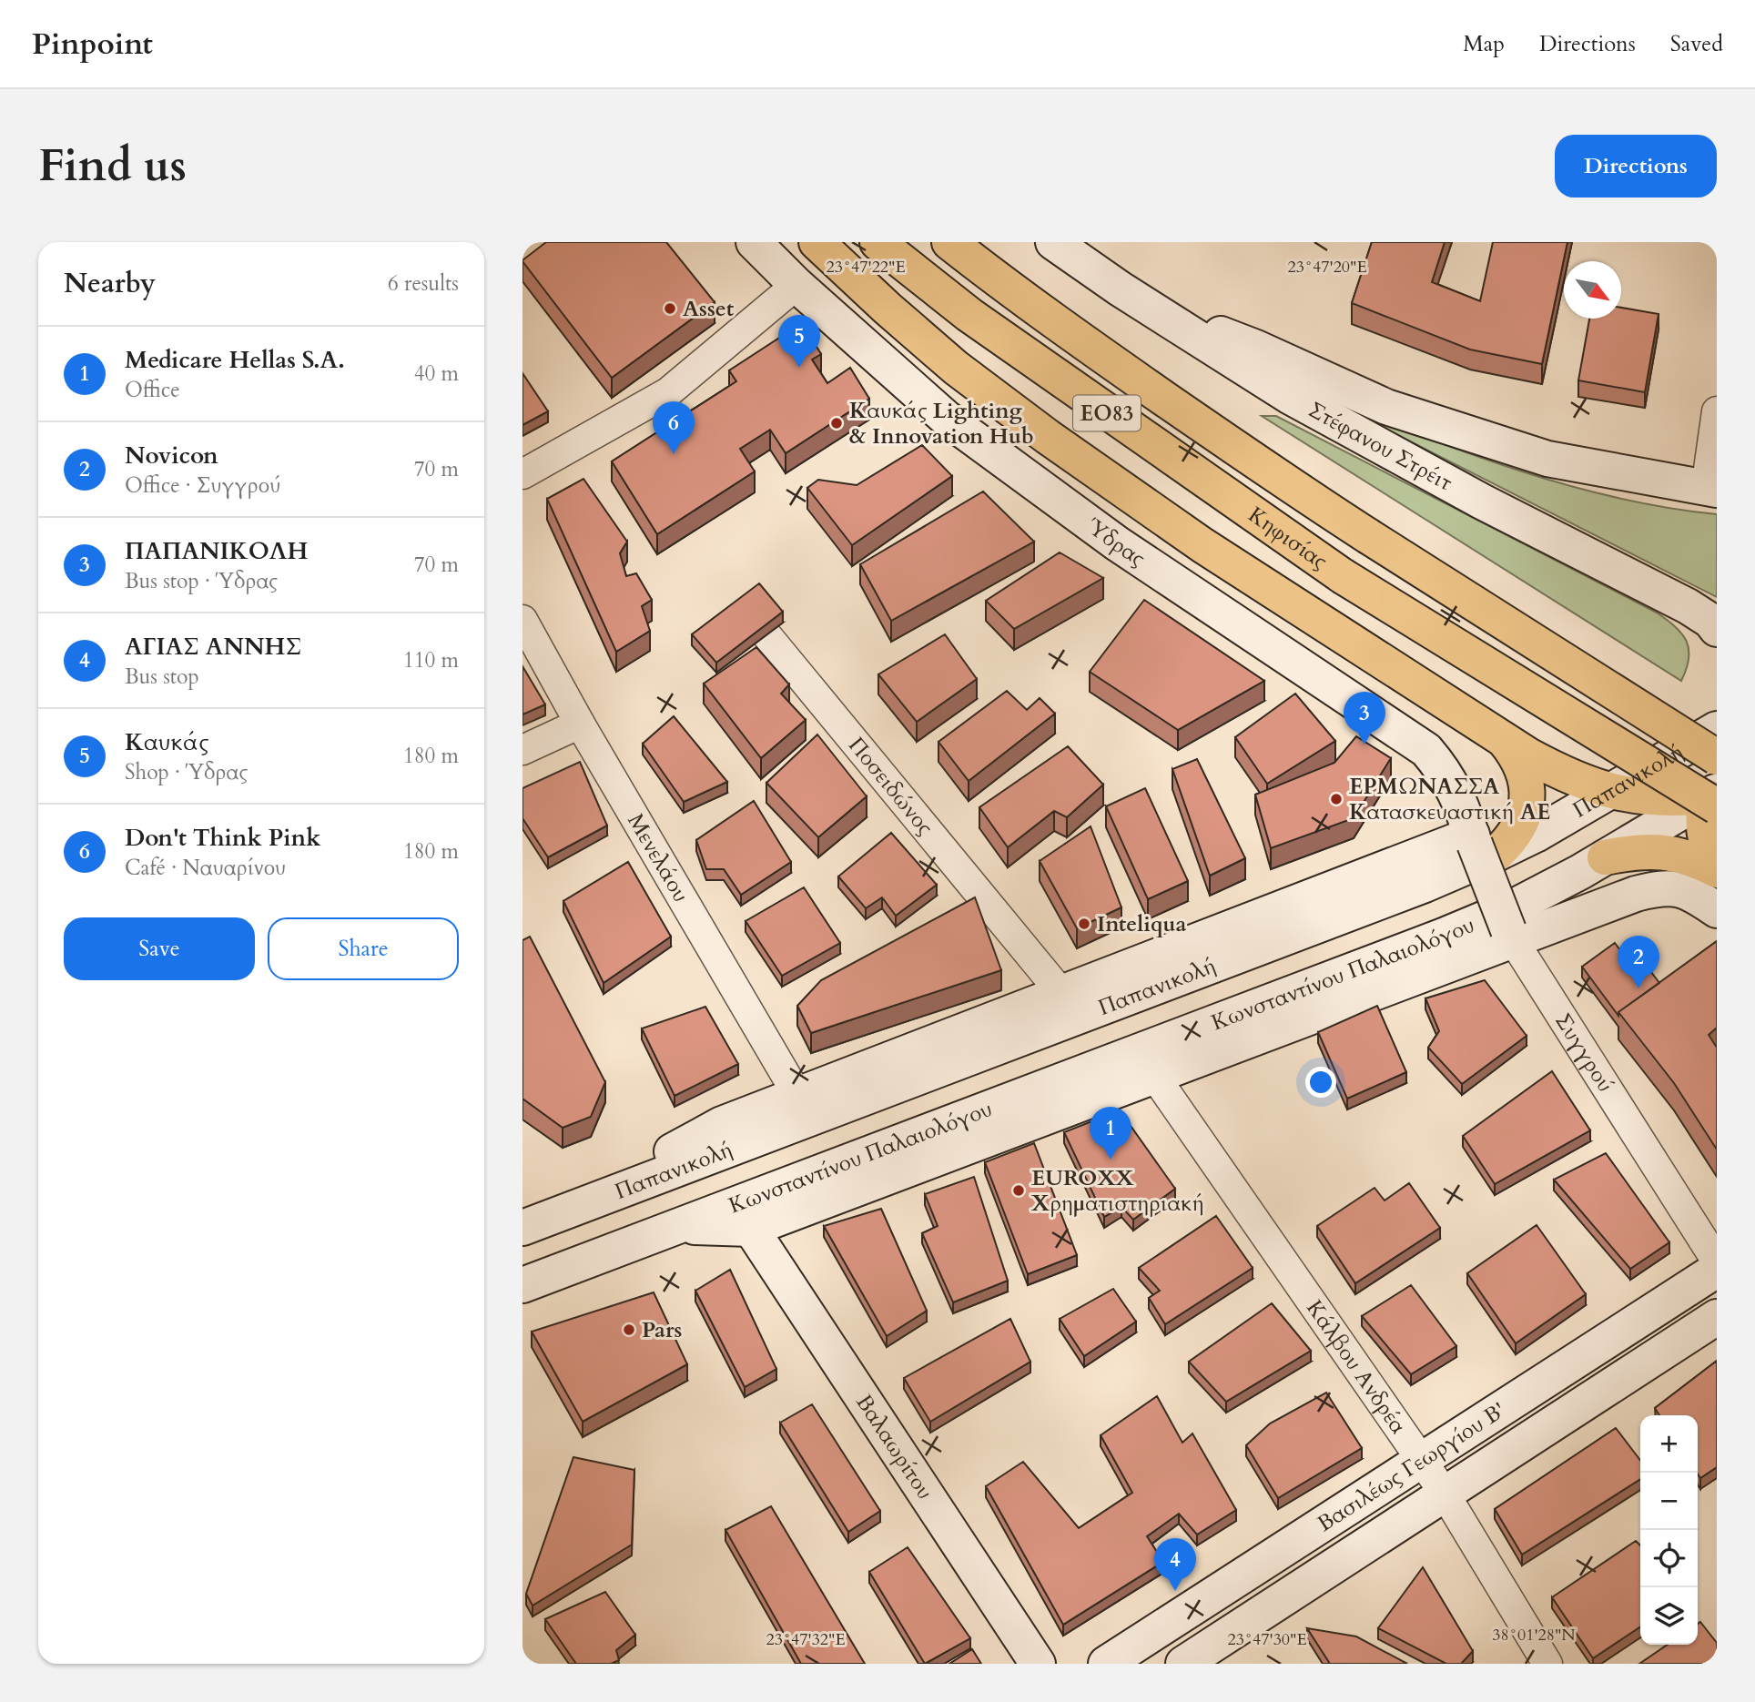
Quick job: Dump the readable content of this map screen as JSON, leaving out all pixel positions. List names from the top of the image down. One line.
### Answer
{"streets":{"main road":["ΕΟ83","Κηφισίας"],"street":["Στέφανου Στρέιτ","Ύδρας","Παπανικολή","Ποσειδώνος","Μενελάου","Κωνσταντίνου Παλαιολόγου","Συγγρού","Κάλβου Ανδρέα","Βαλαωρίτου","Βασιλέως Γεωργίου Β'"]},"crossings":[["Κηφισίας","Κωνσταντίνου Παλαιολόγου"],["Ύδρας","Παπανικολή"],["Ύδρας","Συγγρού"],["Παπανικολή","Ποσειδώνος"],["Παπανικολή","Μενελάου"],["Παπανικολή","Συγγρού"],["Κωνσταντίνου Παλαιολόγου","Συγγρού"],["Κωνσταντίνου Παλαιολόγου","Κάλβου Ανδρέα"],["Κωνσταντίνου Παλαιολόγου","Βαλαωρίτου"],["Κάλβου Ανδρέα","Βασιλέως Γεωργίου Β'"]],"places":["Asset","Καυκάς Lighting & Innovation Hub","ΕΡΜΩΝΑΣΣΑ Κατασκευαστική ΑΕ","Inteliqua","EUROXX Χρηματιστηριακή","Pars"],"north":"bottom right","page":{"header":"Pinpoint","nav":["Map","Directions","Saved"],"buttons":["Directions",["Save","Share"]],"title":"Find us","heading":["Nearby","6 results"],"pins":["5","6","3","2","1","4"],"list":[{"mark":"1","name":"Medicare Hellas S.A.","note":"Office","value":"40 m"},{"mark":"2","name":"Novicon","note":"Office · Συγγρού","value":"70 m"},{"mark":"3","name":"ΠΑΠΑΝΙΚΟΛΗ","note":"Bus stop · Ύδρας","value":"70 m"},{"mark":"4","name":"ΑΓΙΑΣ ΑΝΝΗΣ","note":"Bus stop","value":"110 m"},{"mark":"5","name":"Καυκάς","note":"Shop · Ύδρας","value":"180 m"},{"mark":"6","name":"Don't Think Pink","note":"Café · Ναυαρίνου","value":"180 m"}],"map_buttons":["+","−"]},"coordinates":["23°47'22\"E","23°47'20\"E","38°01'28\"N","23°47'32\"E","23°47'30\"E"]}
